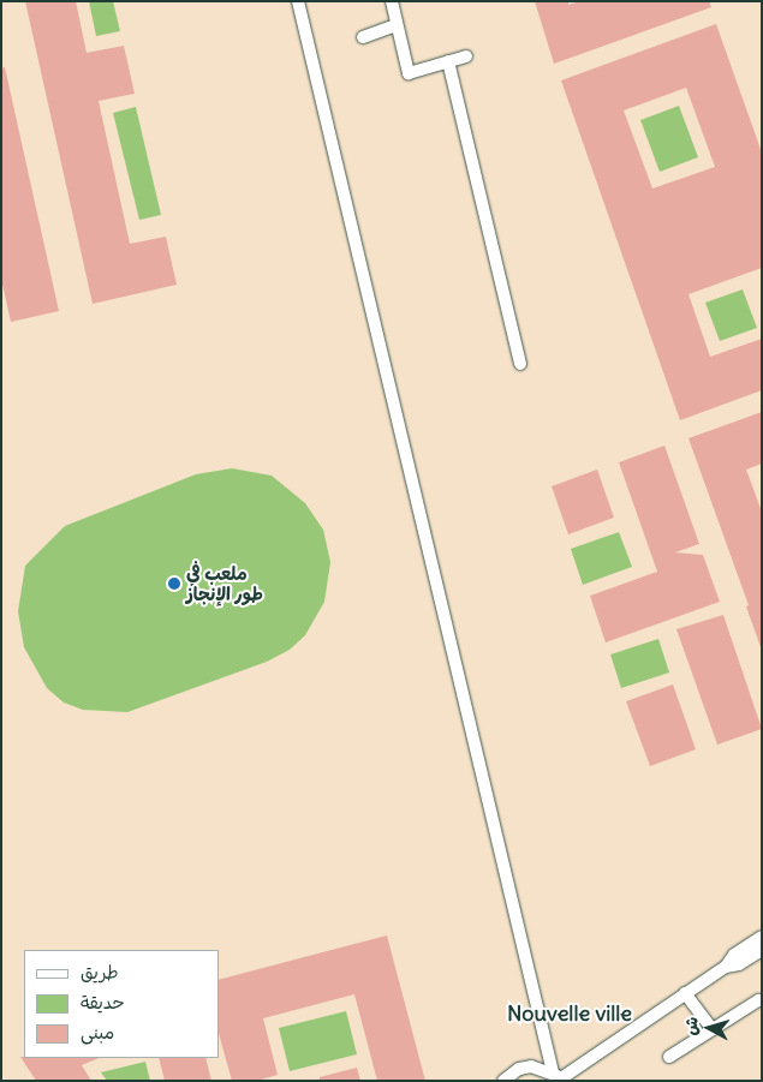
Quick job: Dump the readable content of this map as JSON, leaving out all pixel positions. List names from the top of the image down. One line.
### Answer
{"districts":["Nouvelle ville"],"places":["ملعب في طور الإنجاز"],"legend":["طريق","حديقة","مبنى"],"north":"left"}
